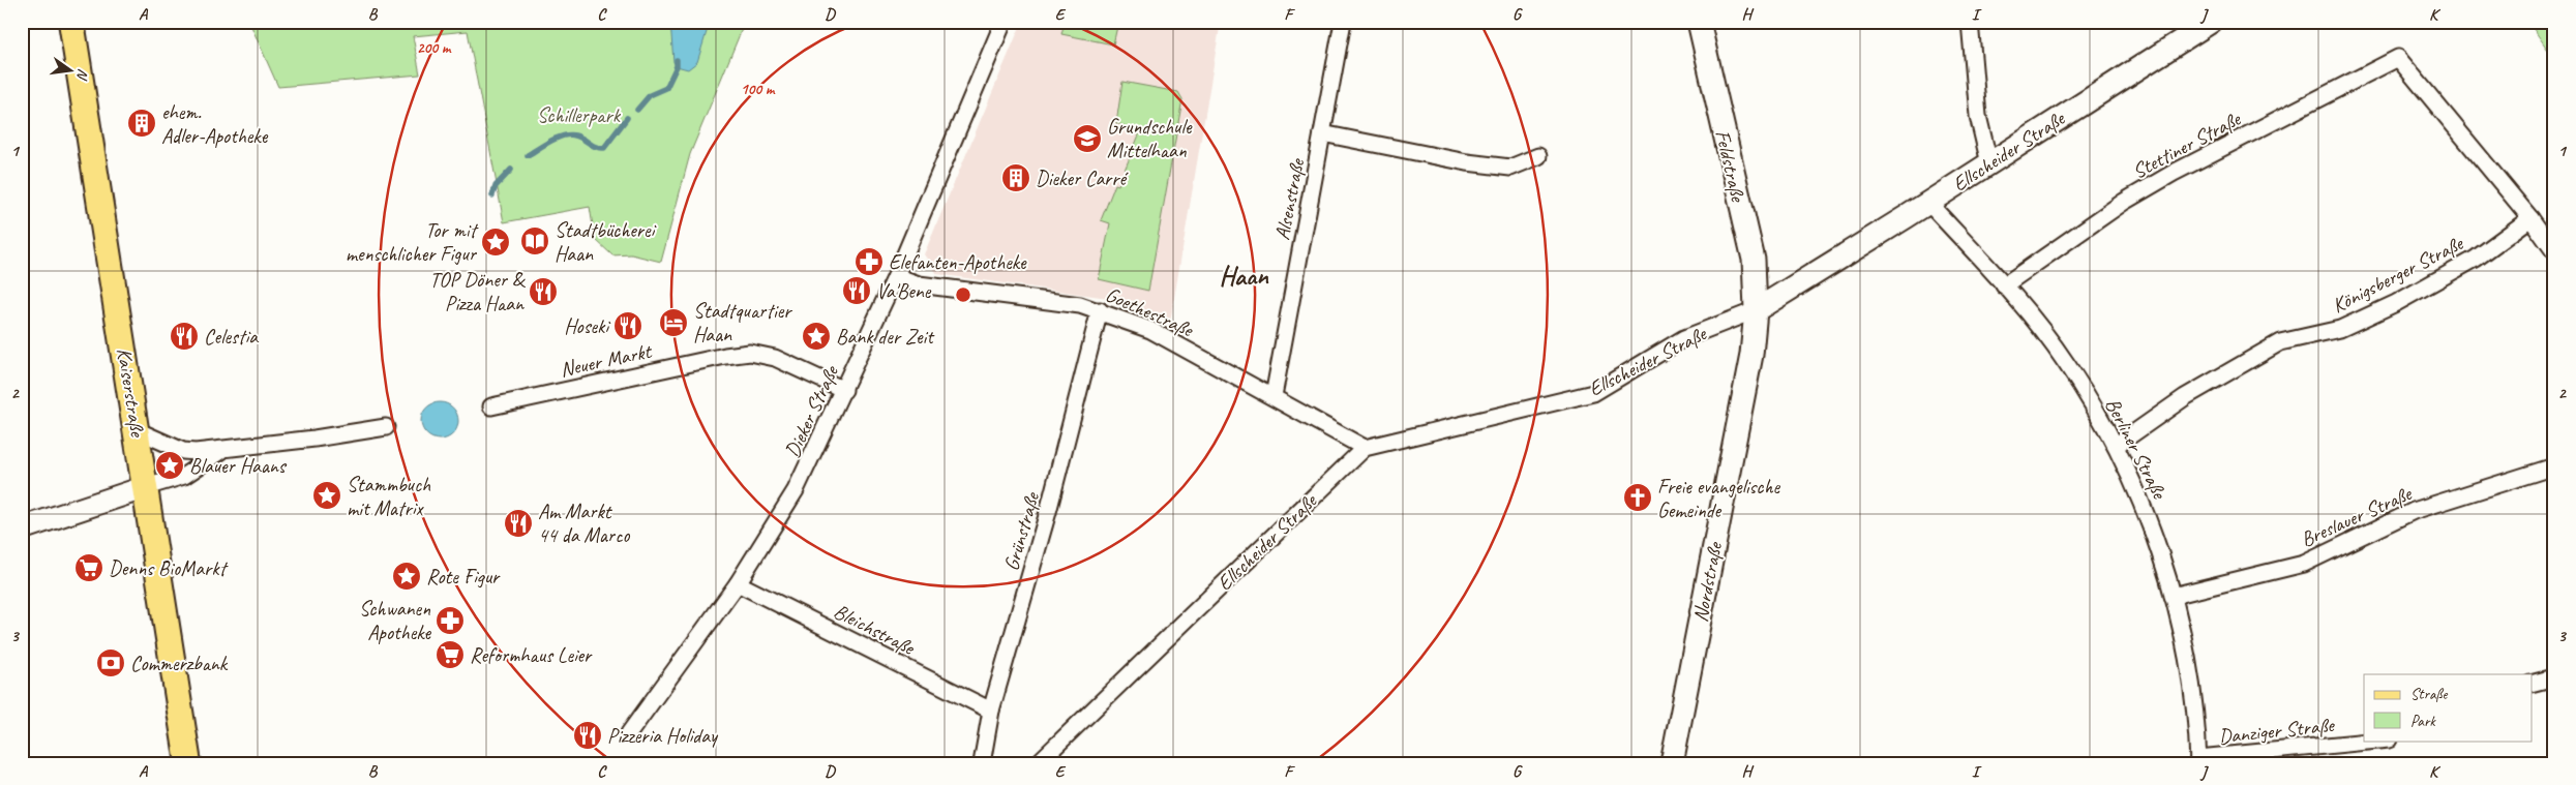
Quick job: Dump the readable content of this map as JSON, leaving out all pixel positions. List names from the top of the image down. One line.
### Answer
{"streets":{"main road":["Kaiserstraße"],"street":["Stettiner Straße","Ellscheider Straße","Feldstraße","Alsenstraße","Königsberger Straße","Goethestraße","Neuer Markt","Dieker Straße","Berliner Straße","Breslauer Straße","Grünstraße","Nordstraße","Bleichstraße","Danziger Straße"]},"crossings":[["Stettiner Straße","Königsberger Straße"],["Stettiner Straße","Berliner Straße"],["Ellscheider Straße","Feldstraße"],["Ellscheider Straße","Goethestraße"],["Ellscheider Straße","Berliner Straße"],["Ellscheider Straße","Nordstraße"],["Feldstraße","Nordstraße"],["Alsenstraße","Goethestraße"],["Königsberger Straße","Berliner Straße"],["Goethestraße","Dieker Straße"],["Goethestraße","Grünstraße"],["Neuer Markt","Dieker Straße"],["Dieker Straße","Bleichstraße"],["Berliner Straße","Breslauer Straße"],["Berliner Straße","Danziger Straße"],["Grünstraße","Bleichstraße"]],"districts":["Haan"],"parks":["Schillerpark"],"places":{"building":["ehem. Adler-Apotheke","Dieker Carré"],"school or university":["Grundschule Mittelhaan"],"library":["Stadtbücherei Haan"],"place":["Tor mit menschlicher Figur","Bank der Zeit","Blauer Haans","Stammbuch mit Matrix","Rote Figur"],"pharmacy":["Elefanten-Apotheke","Schwanen Apotheke"],"restaurant":["Va'Bene","TOP Döner & Pizza Haan","Hoseki","Celestia","Am Markt 44 da Marco","Pizzeria Holiday"],"hotel":["Stadtquartier Haan"],"church":["Freie evangelische Gemeinde"],"supermarket":["Denns BioMarkt","Reformhaus Leier"],"bank":["Commerzbank"]},"legend":["Straße","Park"],"north":"right","grid":{"columns":["A","B","C","D","E","F","G","H","I","J","K"],"rows":["1","2","3"]},"rings":["200 m","100 m"]}
